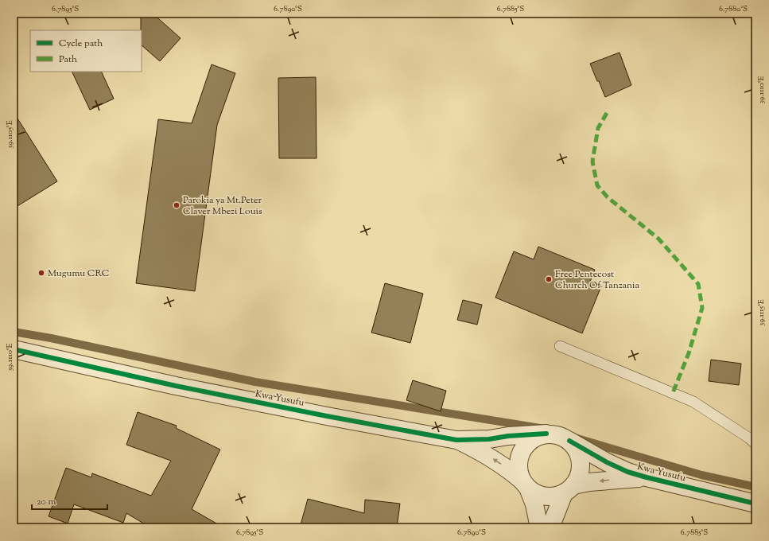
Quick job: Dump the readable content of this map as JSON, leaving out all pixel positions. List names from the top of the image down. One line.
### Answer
{"streets":{"street":["Kwa Yusufu"]},"places":["Parokia ya Mt.Peter Claver Mbezi Louis","Mugumu CRC","Free Pentecost Church Of Tanzania"],"legend":["Cycle path","Path"],"scale_bar":"20 m","coordinates":["6.7895°S","6.7890°S","6.7885°S","6.7880°S","39.1110°E","39.1105°E","39.1115°E"]}
